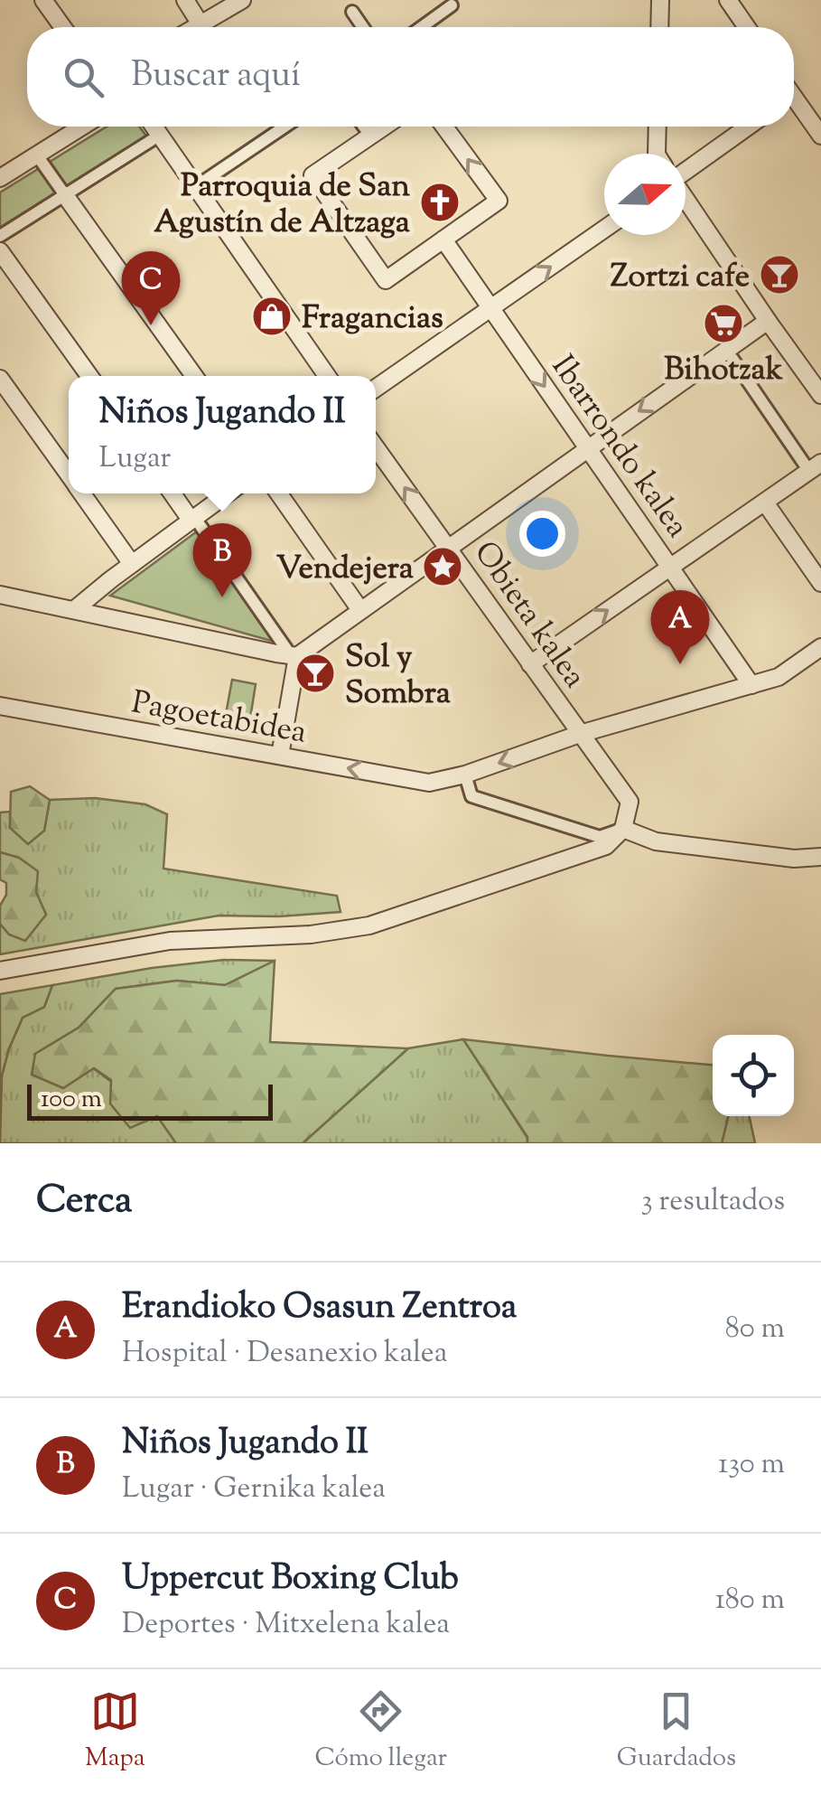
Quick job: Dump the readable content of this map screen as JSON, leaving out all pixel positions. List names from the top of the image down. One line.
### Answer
{"streets":{"street":["Ibarrondo kalea","Obieta kalea","Pagoetabidea"]},"places":{"church":["Parroquia de San Agustín de Altzaga"],"bar":["Zortzi cafe","Sol y Sombra"],"shop":["Fragancias"],"supermarket":["Bihotzak"],"place":["Vendejera"]},"scale_bar":"100 m","north":"right","page":{"search":"Buscar aquí","pins":["C","B","A"],"popup":["Niños Jugando II","Lugar"],"scale":"100 m","heading":["Cerca","3 resultados"],"list":[{"mark":"A","name":"Erandioko Osasun Zentroa","note":"Hospital · Desanexio kalea","value":"80 m"},{"mark":"B","name":"Niños Jugando II","note":"Lugar · Gernika kalea","value":"130 m"},{"mark":"C","name":"Uppercut Boxing Club","note":"Deportes · Mitxelena kalea","value":"180 m"}],"nav":["Mapa","Cómo llegar","Guardados"]}}
